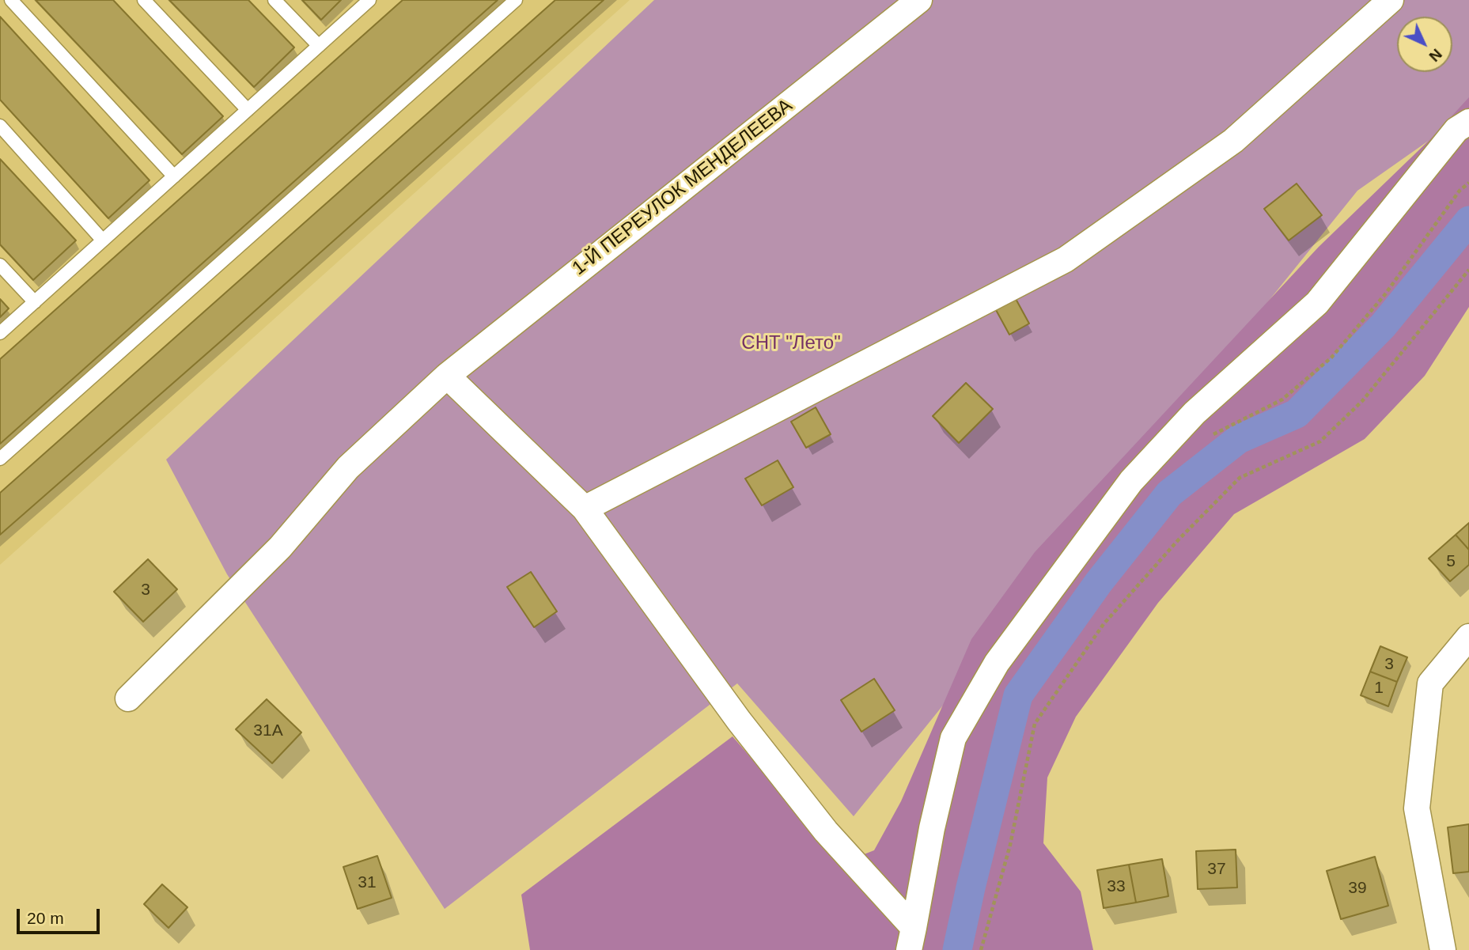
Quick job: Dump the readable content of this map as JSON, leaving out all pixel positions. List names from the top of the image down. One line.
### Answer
{"streets":{"street":["1-Й ПЕРЕУЛОК МЕНДЕЛЕЕВА"]},"parks":["СНТ \"Лето\""],"house_numbers":["5","3","3","1","31А","37","31","33","39"],"scale_bar":"20 m","north":"bottom right"}
